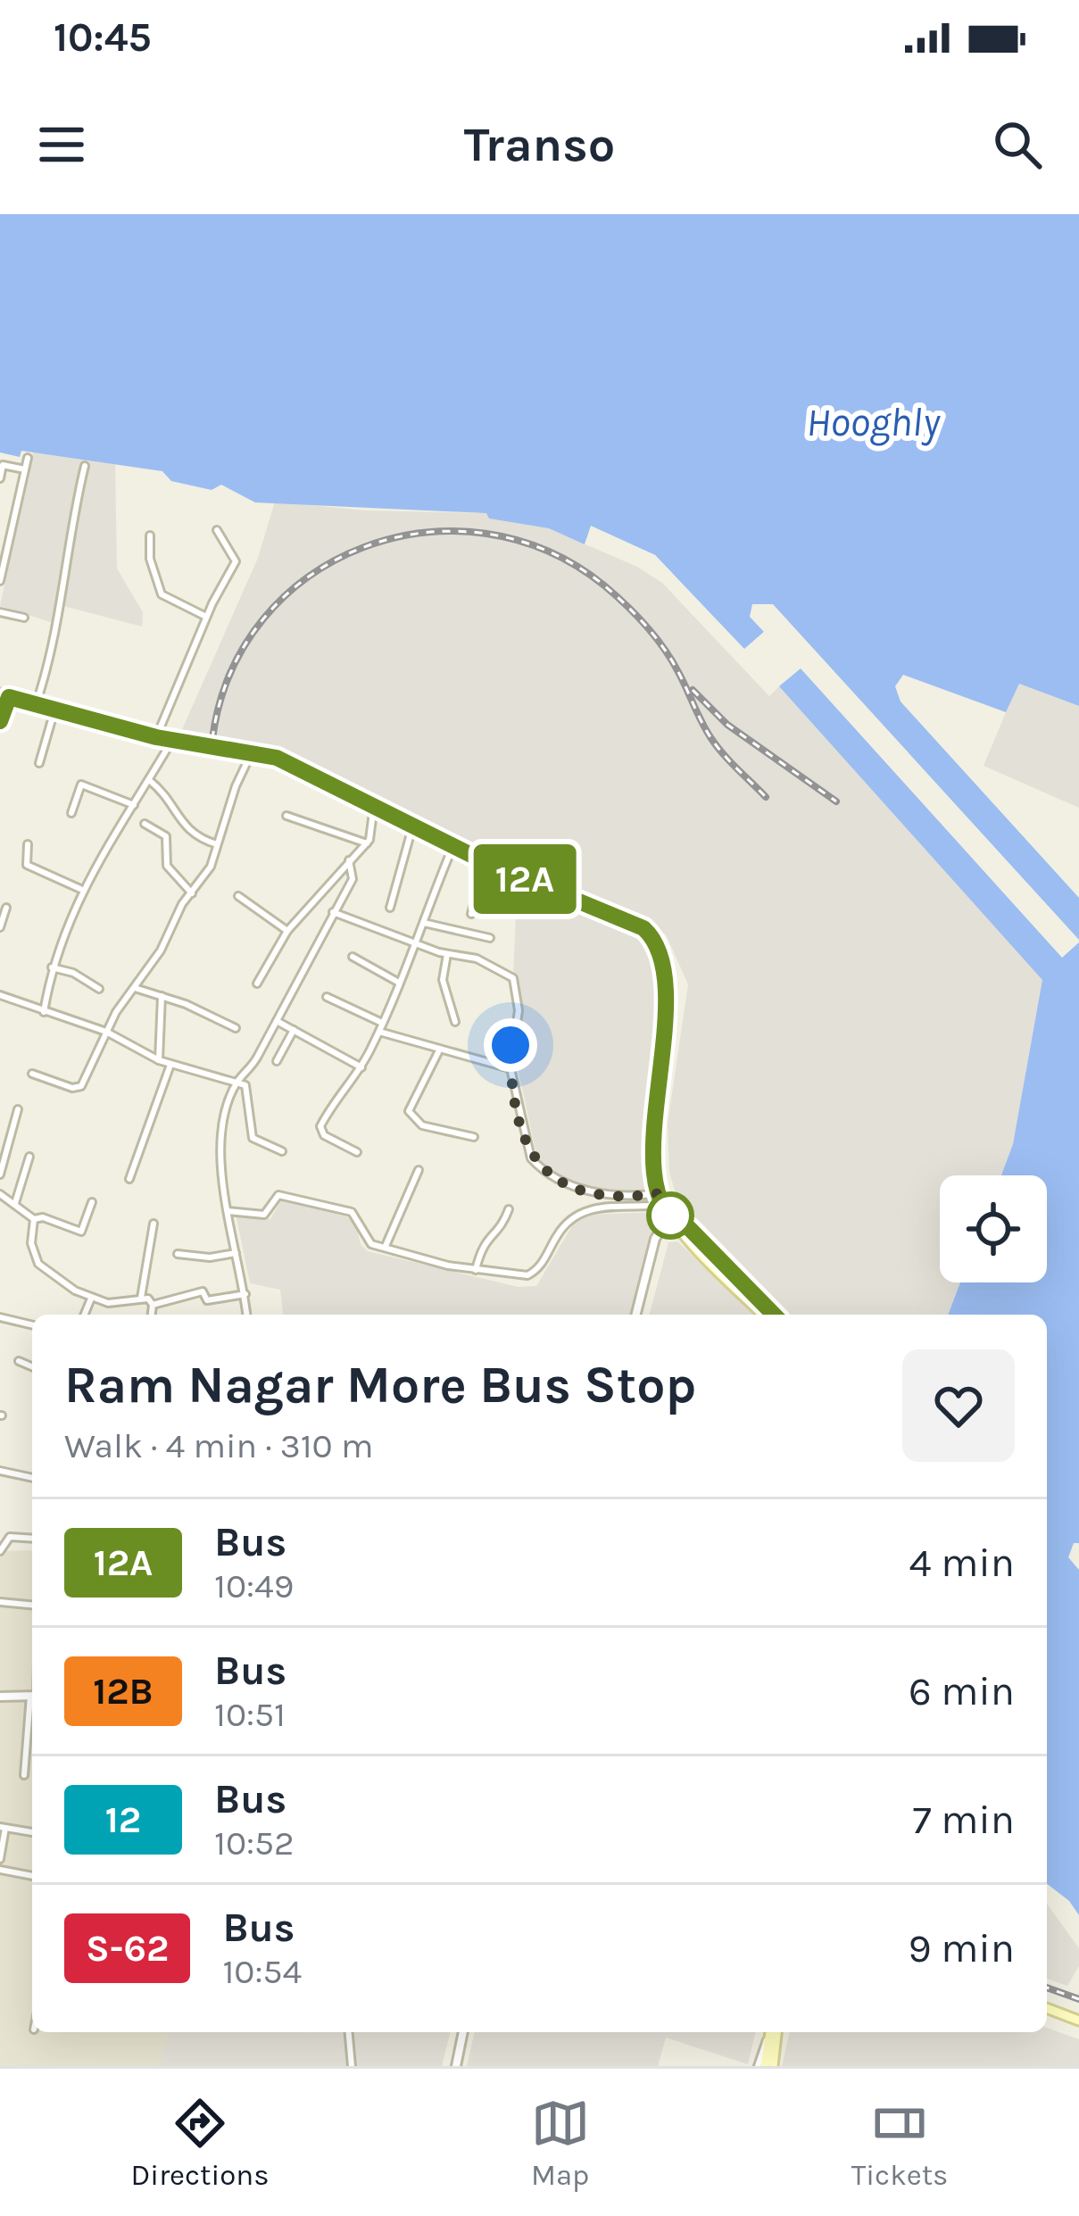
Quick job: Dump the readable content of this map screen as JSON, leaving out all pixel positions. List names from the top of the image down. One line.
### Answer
{"water":["Hooghly"],"lines":["bus line 12A"],"page":{"status":"10:45","header":"Transo","on_map":"12A","heading":["Ram Nagar More Bus Stop","Walk · 4 min · 310 m"],"list":[{"mark":"12A","name":"Bus","note":"10:49","value":"4 min"},{"mark":"12B","name":"Bus","note":"10:51","value":"6 min"},{"mark":"12","name":"Bus","note":"10:52","value":"7 min"},{"mark":"S-62","name":"Bus","note":"10:54","value":"9 min"}],"tabs":["Directions","Map","Tickets"]}}
